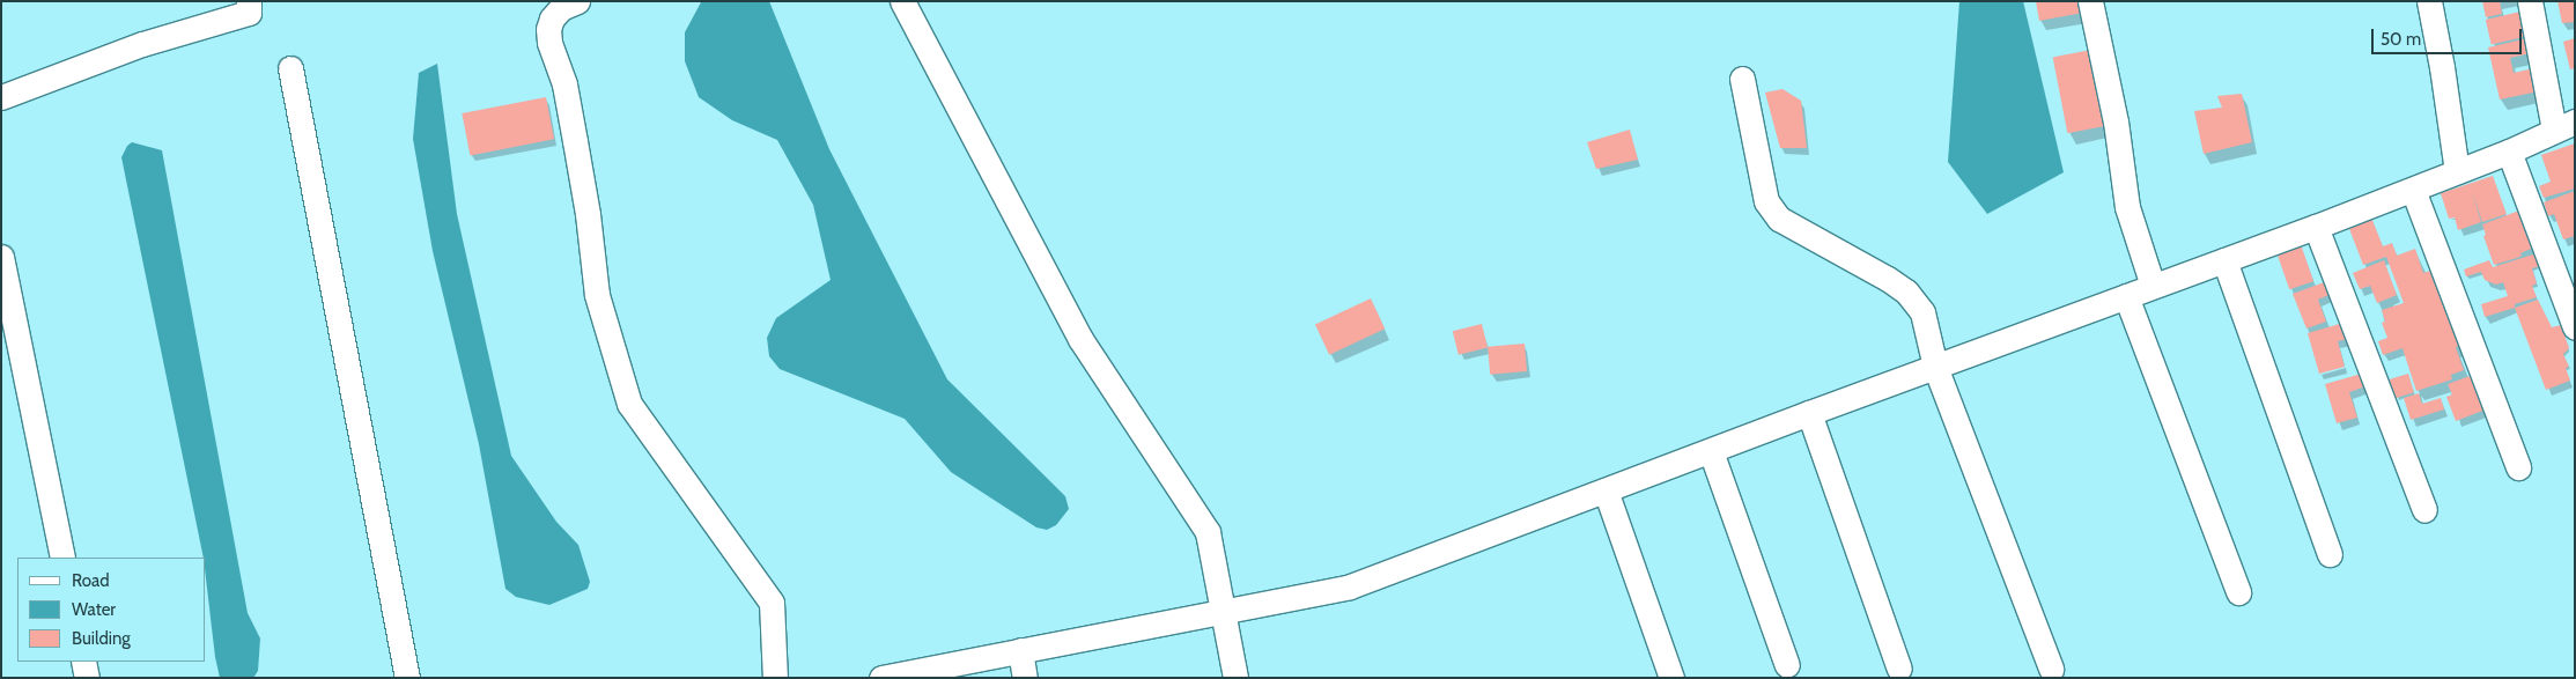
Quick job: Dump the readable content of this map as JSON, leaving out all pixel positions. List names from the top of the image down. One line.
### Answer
{"legend":["Road","Water","Building"],"scale_bar":"50 m"}
